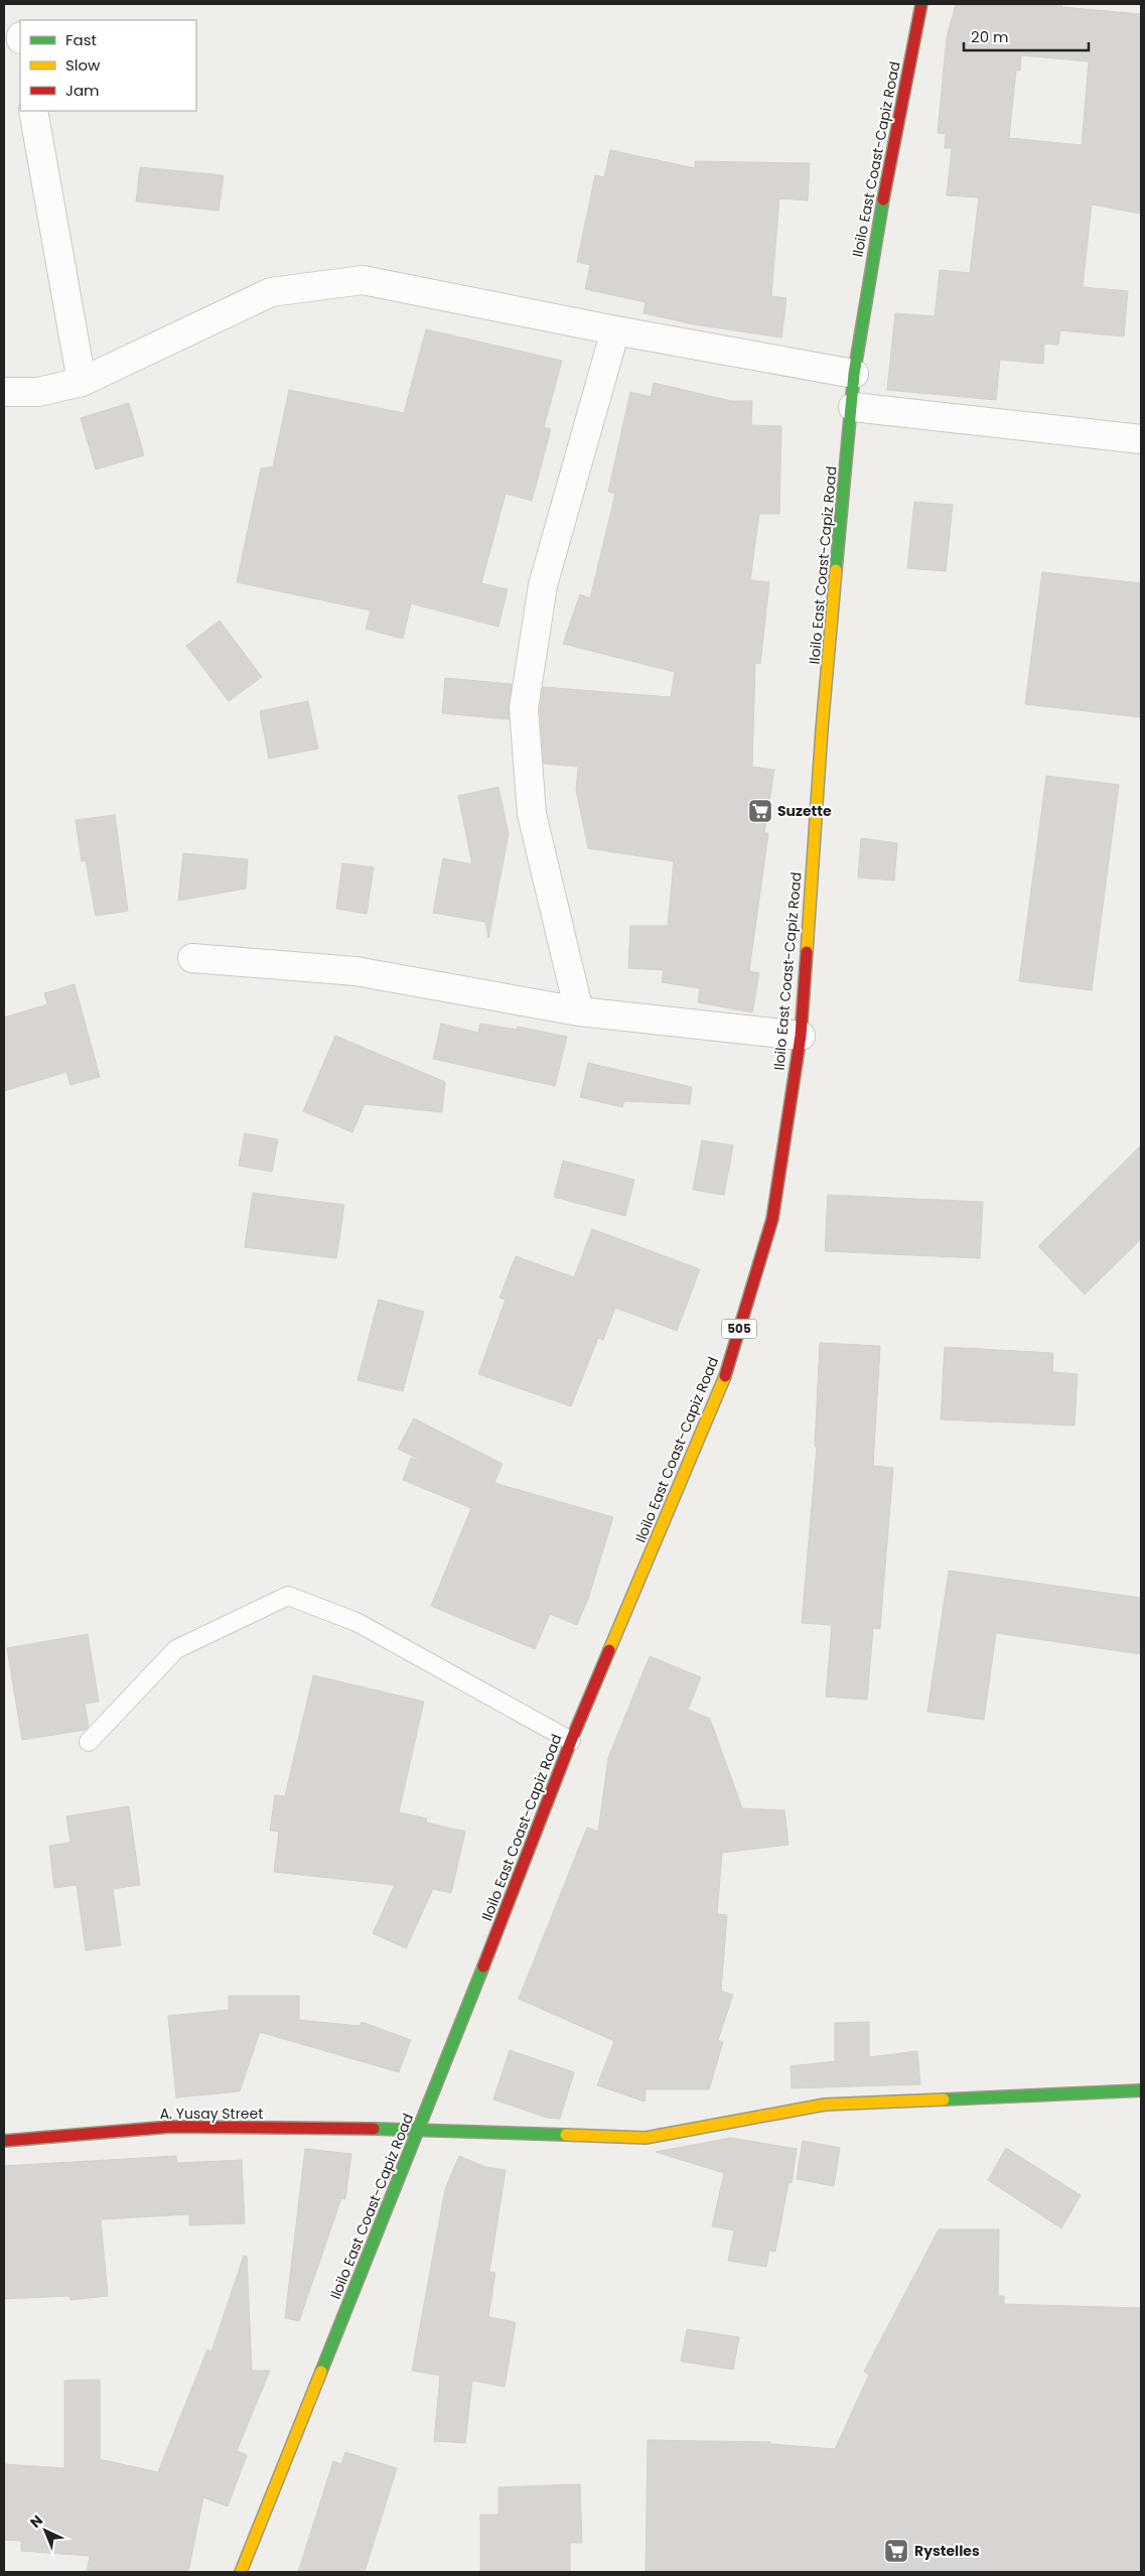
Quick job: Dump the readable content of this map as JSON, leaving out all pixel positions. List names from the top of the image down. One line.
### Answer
{"streets":{"main road":["Iloilo East Coast-Capiz Road","505","A. Yusay Street"]},"crossings":[["Iloilo East Coast-Capiz Road","A. Yusay Street"]],"places":{"supermarket":["Suzette","Rystelles"]},"legend":["Fast","Slow","Jam"],"scale_bar":"20 m","north":"top left"}
